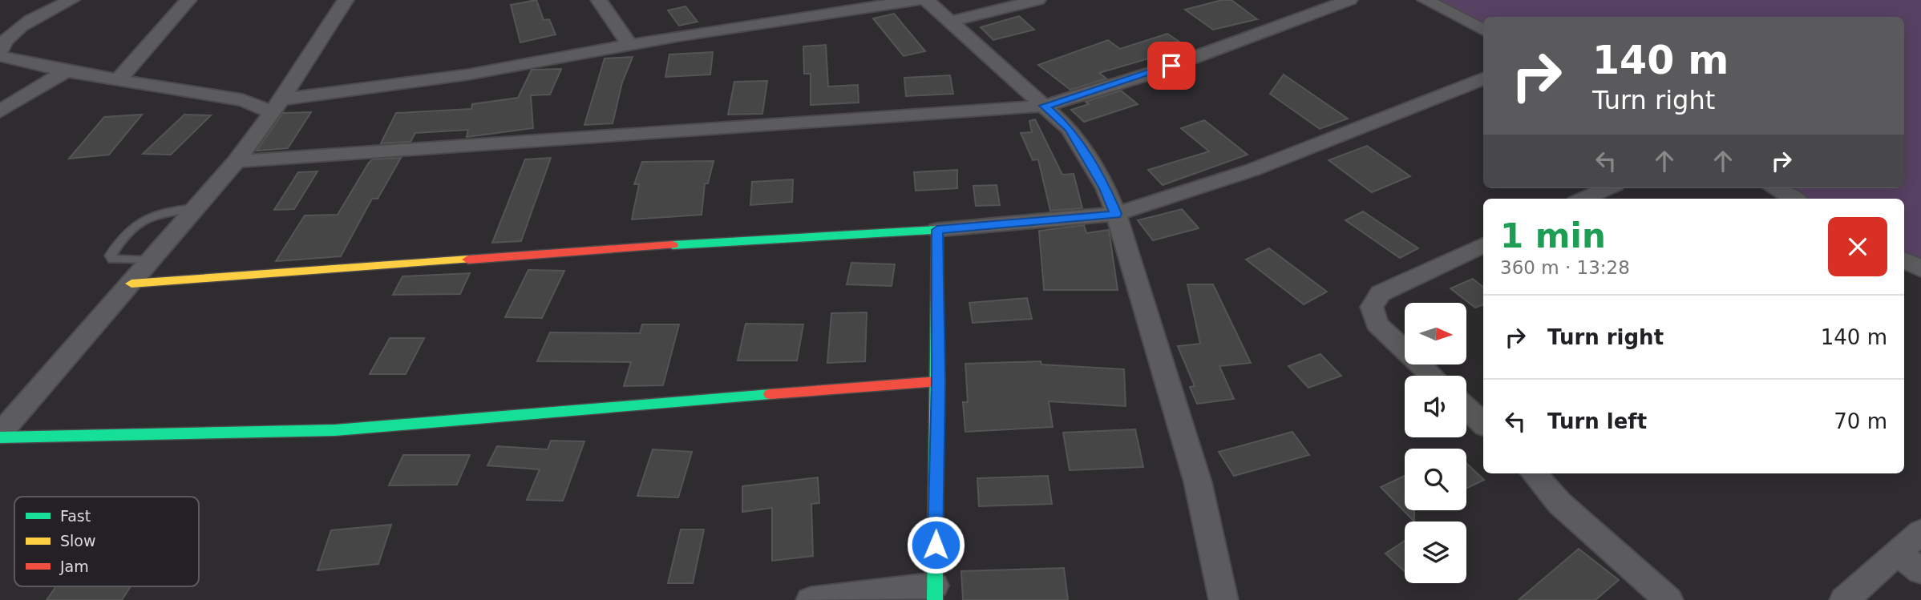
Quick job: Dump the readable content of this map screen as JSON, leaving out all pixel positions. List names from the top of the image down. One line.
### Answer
{"legend":["Fast","Slow","Jam"],"north":"right","page":{"turn":["140 m","Turn right"],"heading":["1 min","360 m · 13:28"],"list":[{"name":"Turn right","value":"140 m"},{"name":"Turn left","value":"70 m"}]}}
